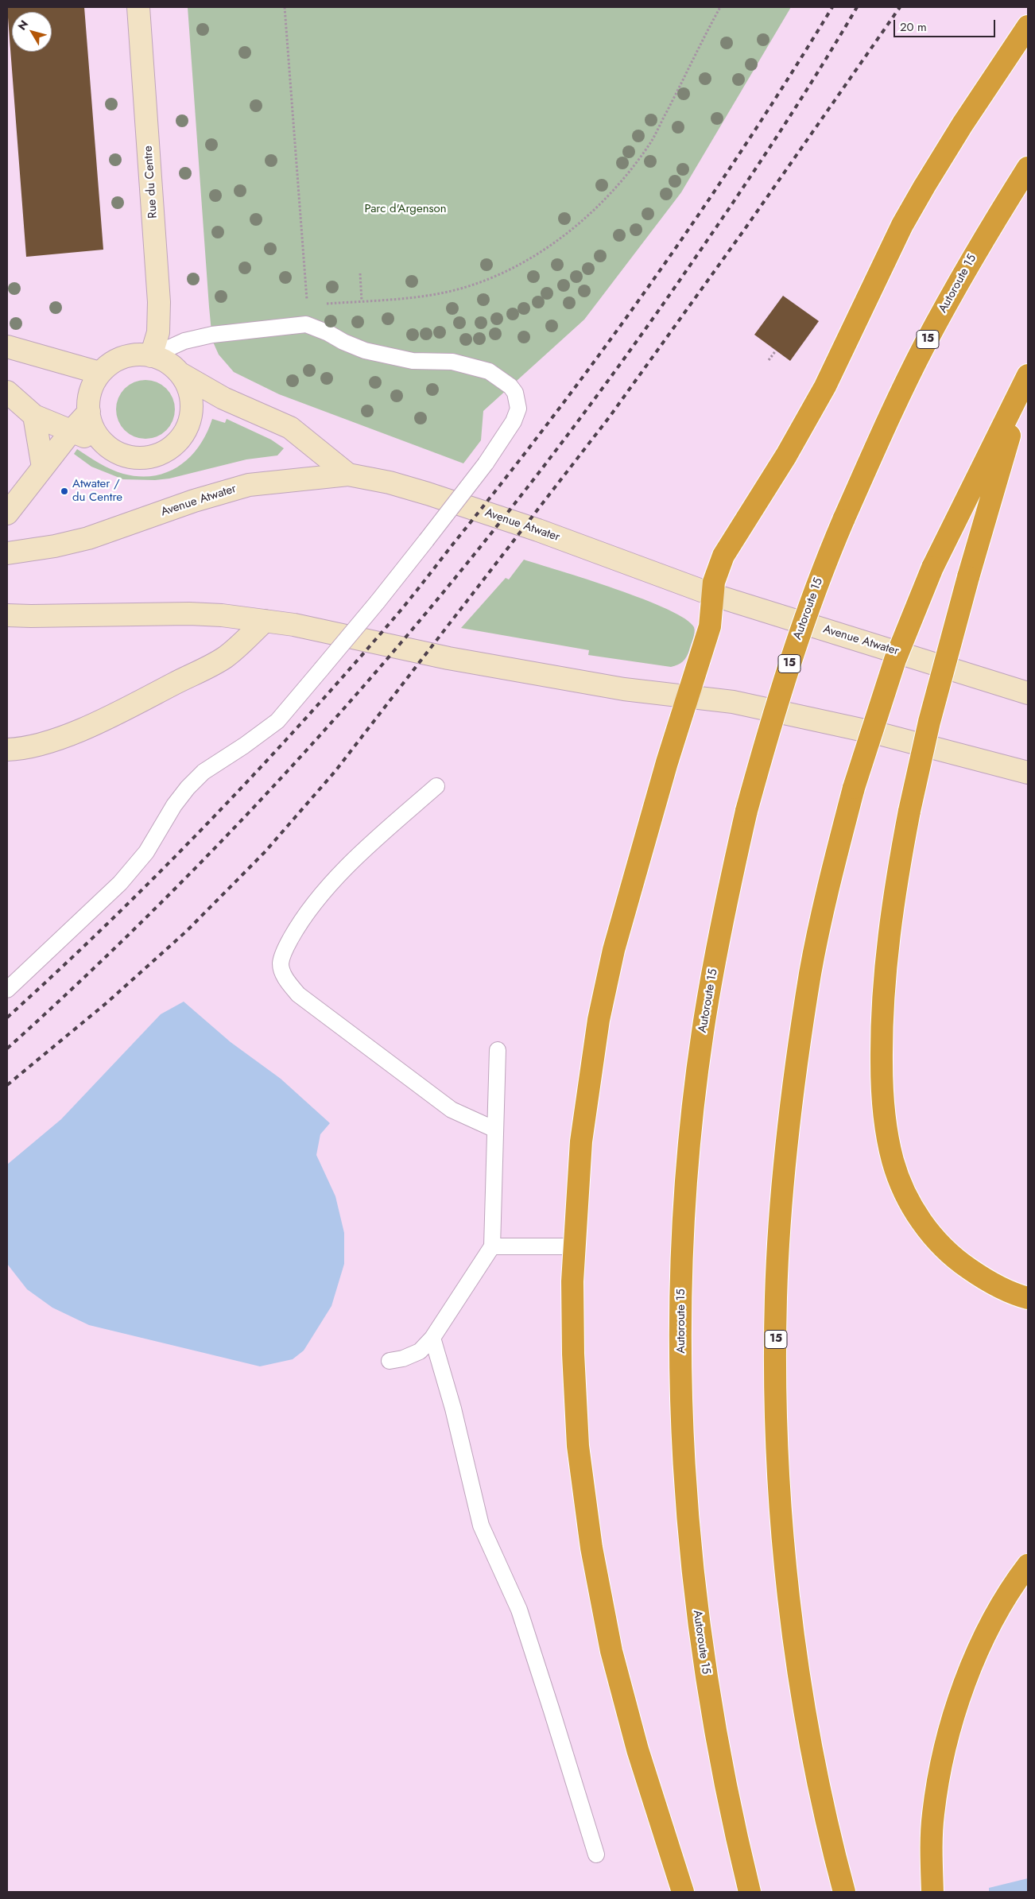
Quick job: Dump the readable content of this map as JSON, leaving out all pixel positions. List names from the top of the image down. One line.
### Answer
{"streets":{"highway":["Autoroute 15","15"],"main road":["Rue du Centre","Avenue Atwater"]},"parks":["Parc d'Argenson"],"places":["Atwater / du Centre"],"scale_bar":"20 m","north":"top left"}
